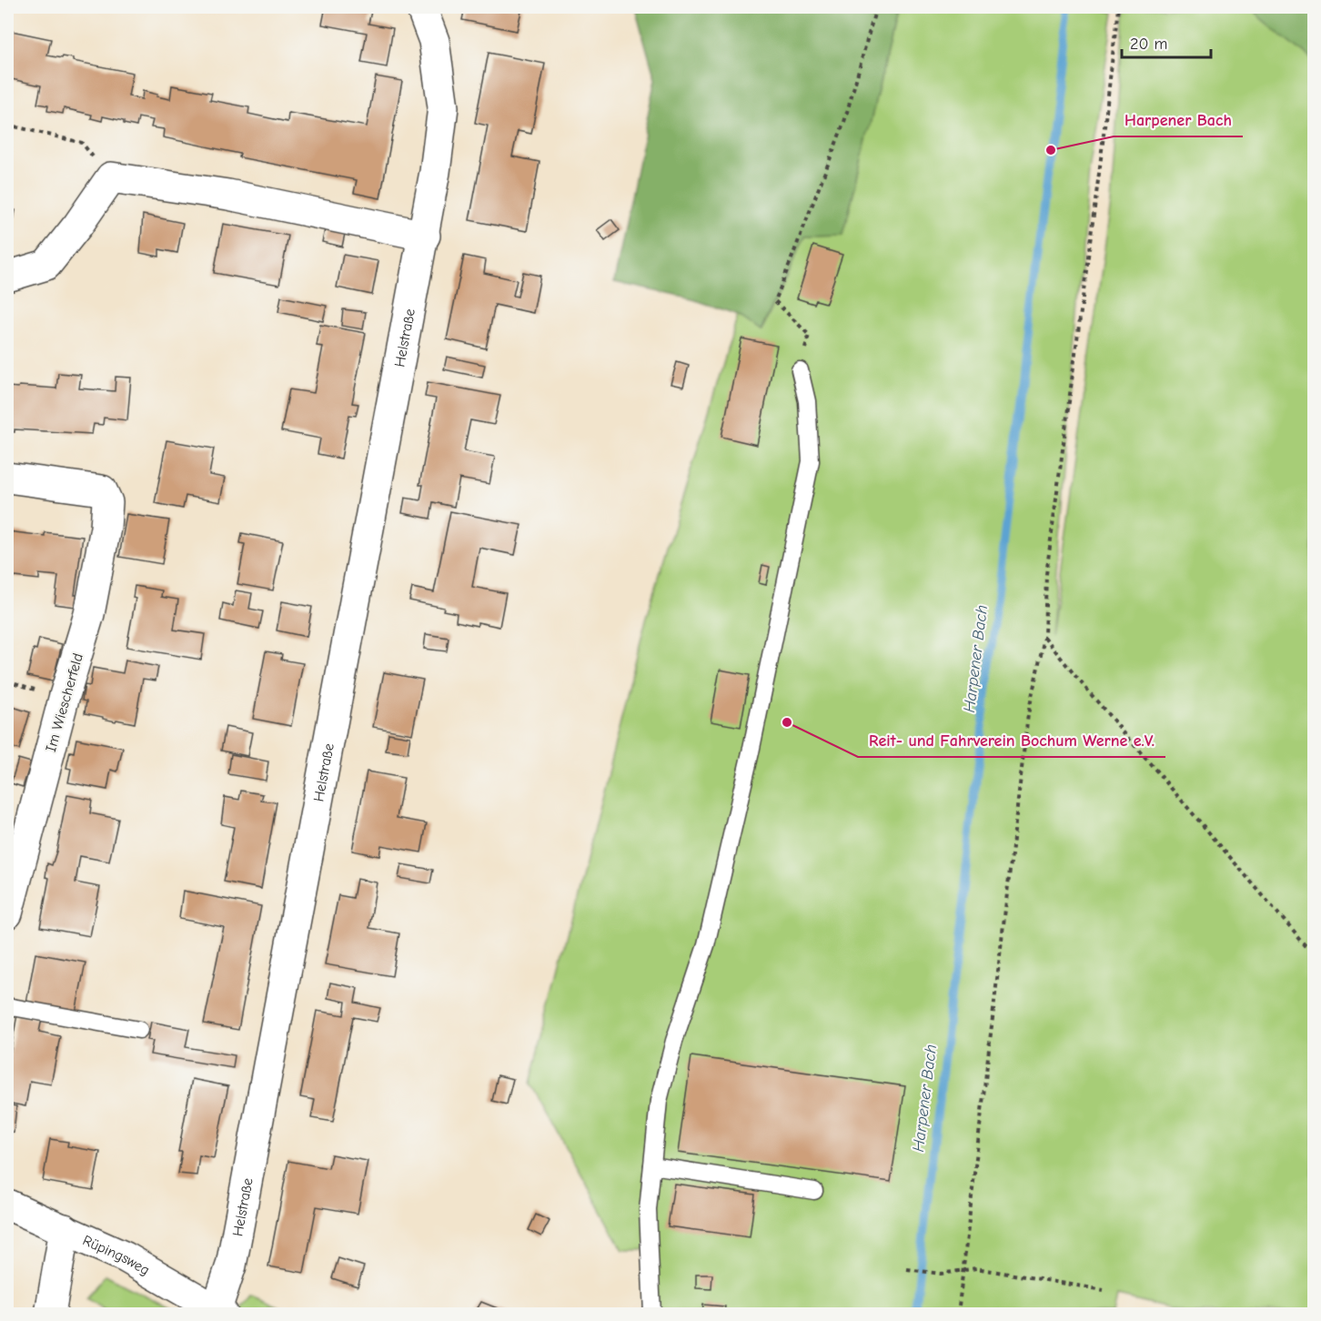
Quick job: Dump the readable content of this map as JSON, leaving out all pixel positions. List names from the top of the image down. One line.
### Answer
{"streets":{"street":["Helstraße","Im Wiescherfeld","Rüpingsweg"]},"crossings":[["Helstraße","Rüpingsweg"]],"water":["Harpener Bach"],"places":["Harpener Bach","Reit- und Fahrverein Bochum Werne e.V."],"scale_bar":"20 m"}
